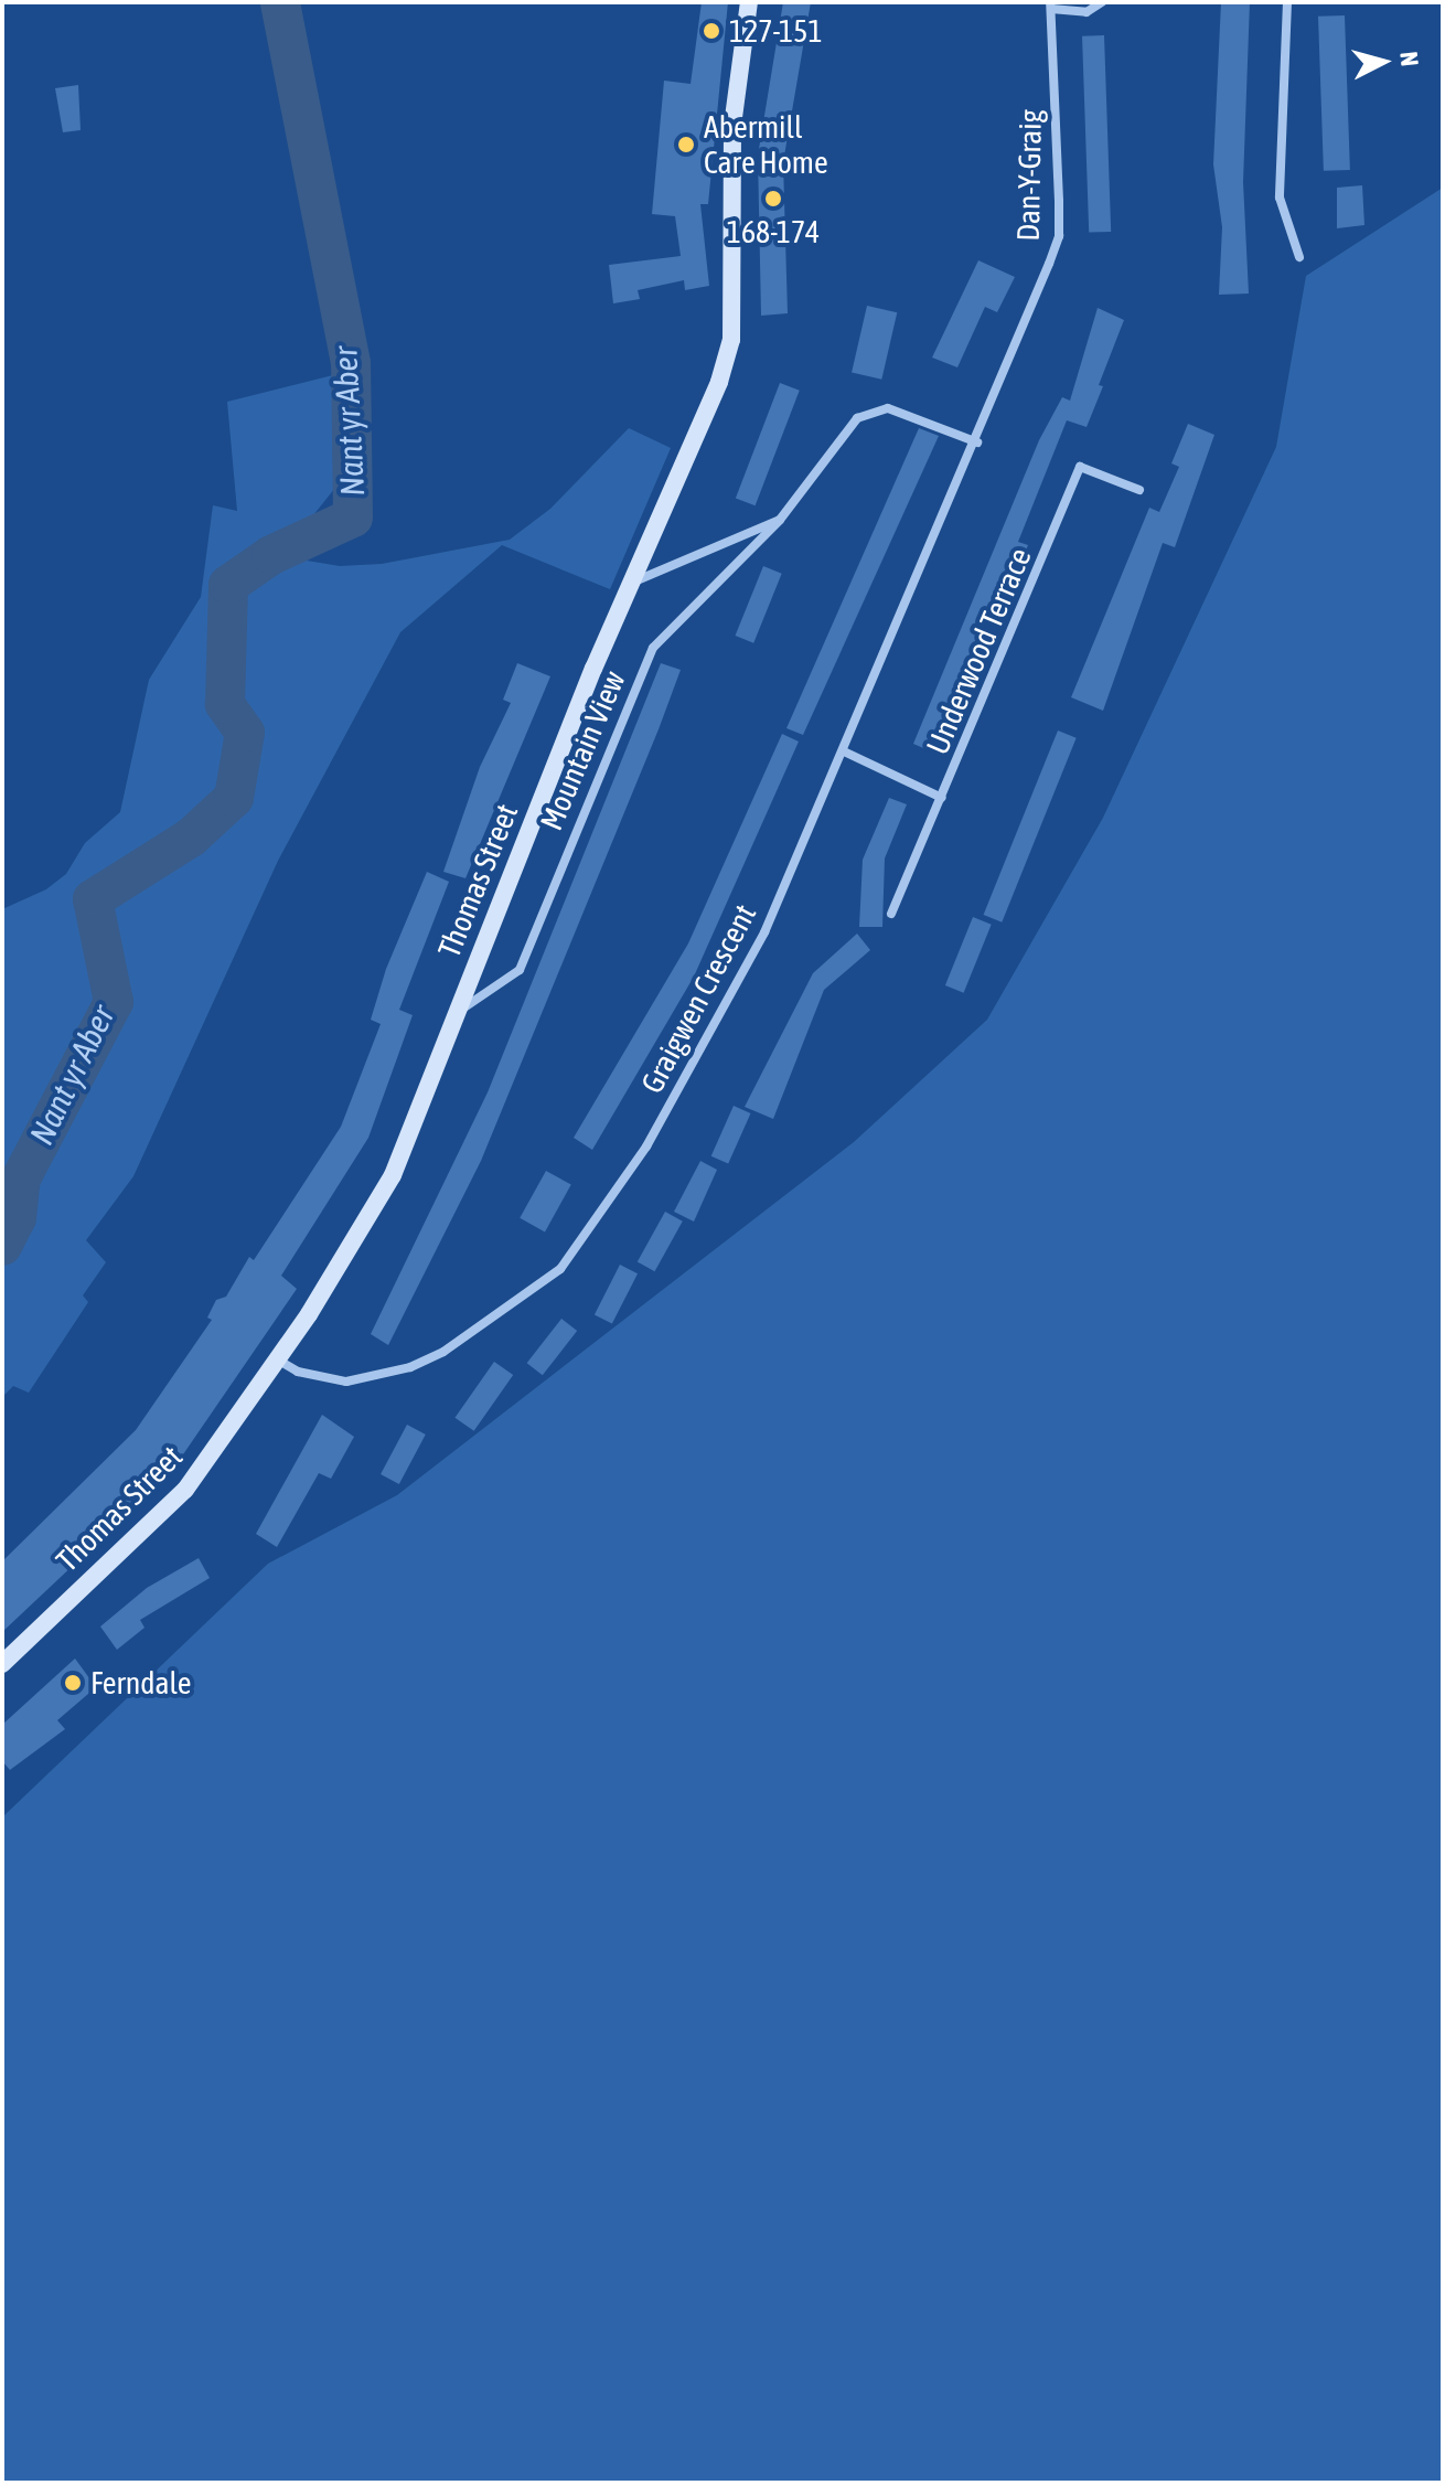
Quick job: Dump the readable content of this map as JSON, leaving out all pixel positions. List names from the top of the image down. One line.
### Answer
{"streets":{"main road":["Thomas Street"],"street":["Dan-Y-Graig","Underwood Terrace","Mountain View","Graigwen Crescent"]},"crossings":[["Dan-Y-Graig","Mountain View"],["Dan-Y-Graig","Graigwen Crescent"],["Mountain View","Thomas Street"],["Mountain View","Graigwen Crescent"],["Thomas Street","Graigwen Crescent"]],"water":["Nant yr Aber"],"places":["127-151","Abermill Care Home","168-174","Ferndale"],"north":"right"}
